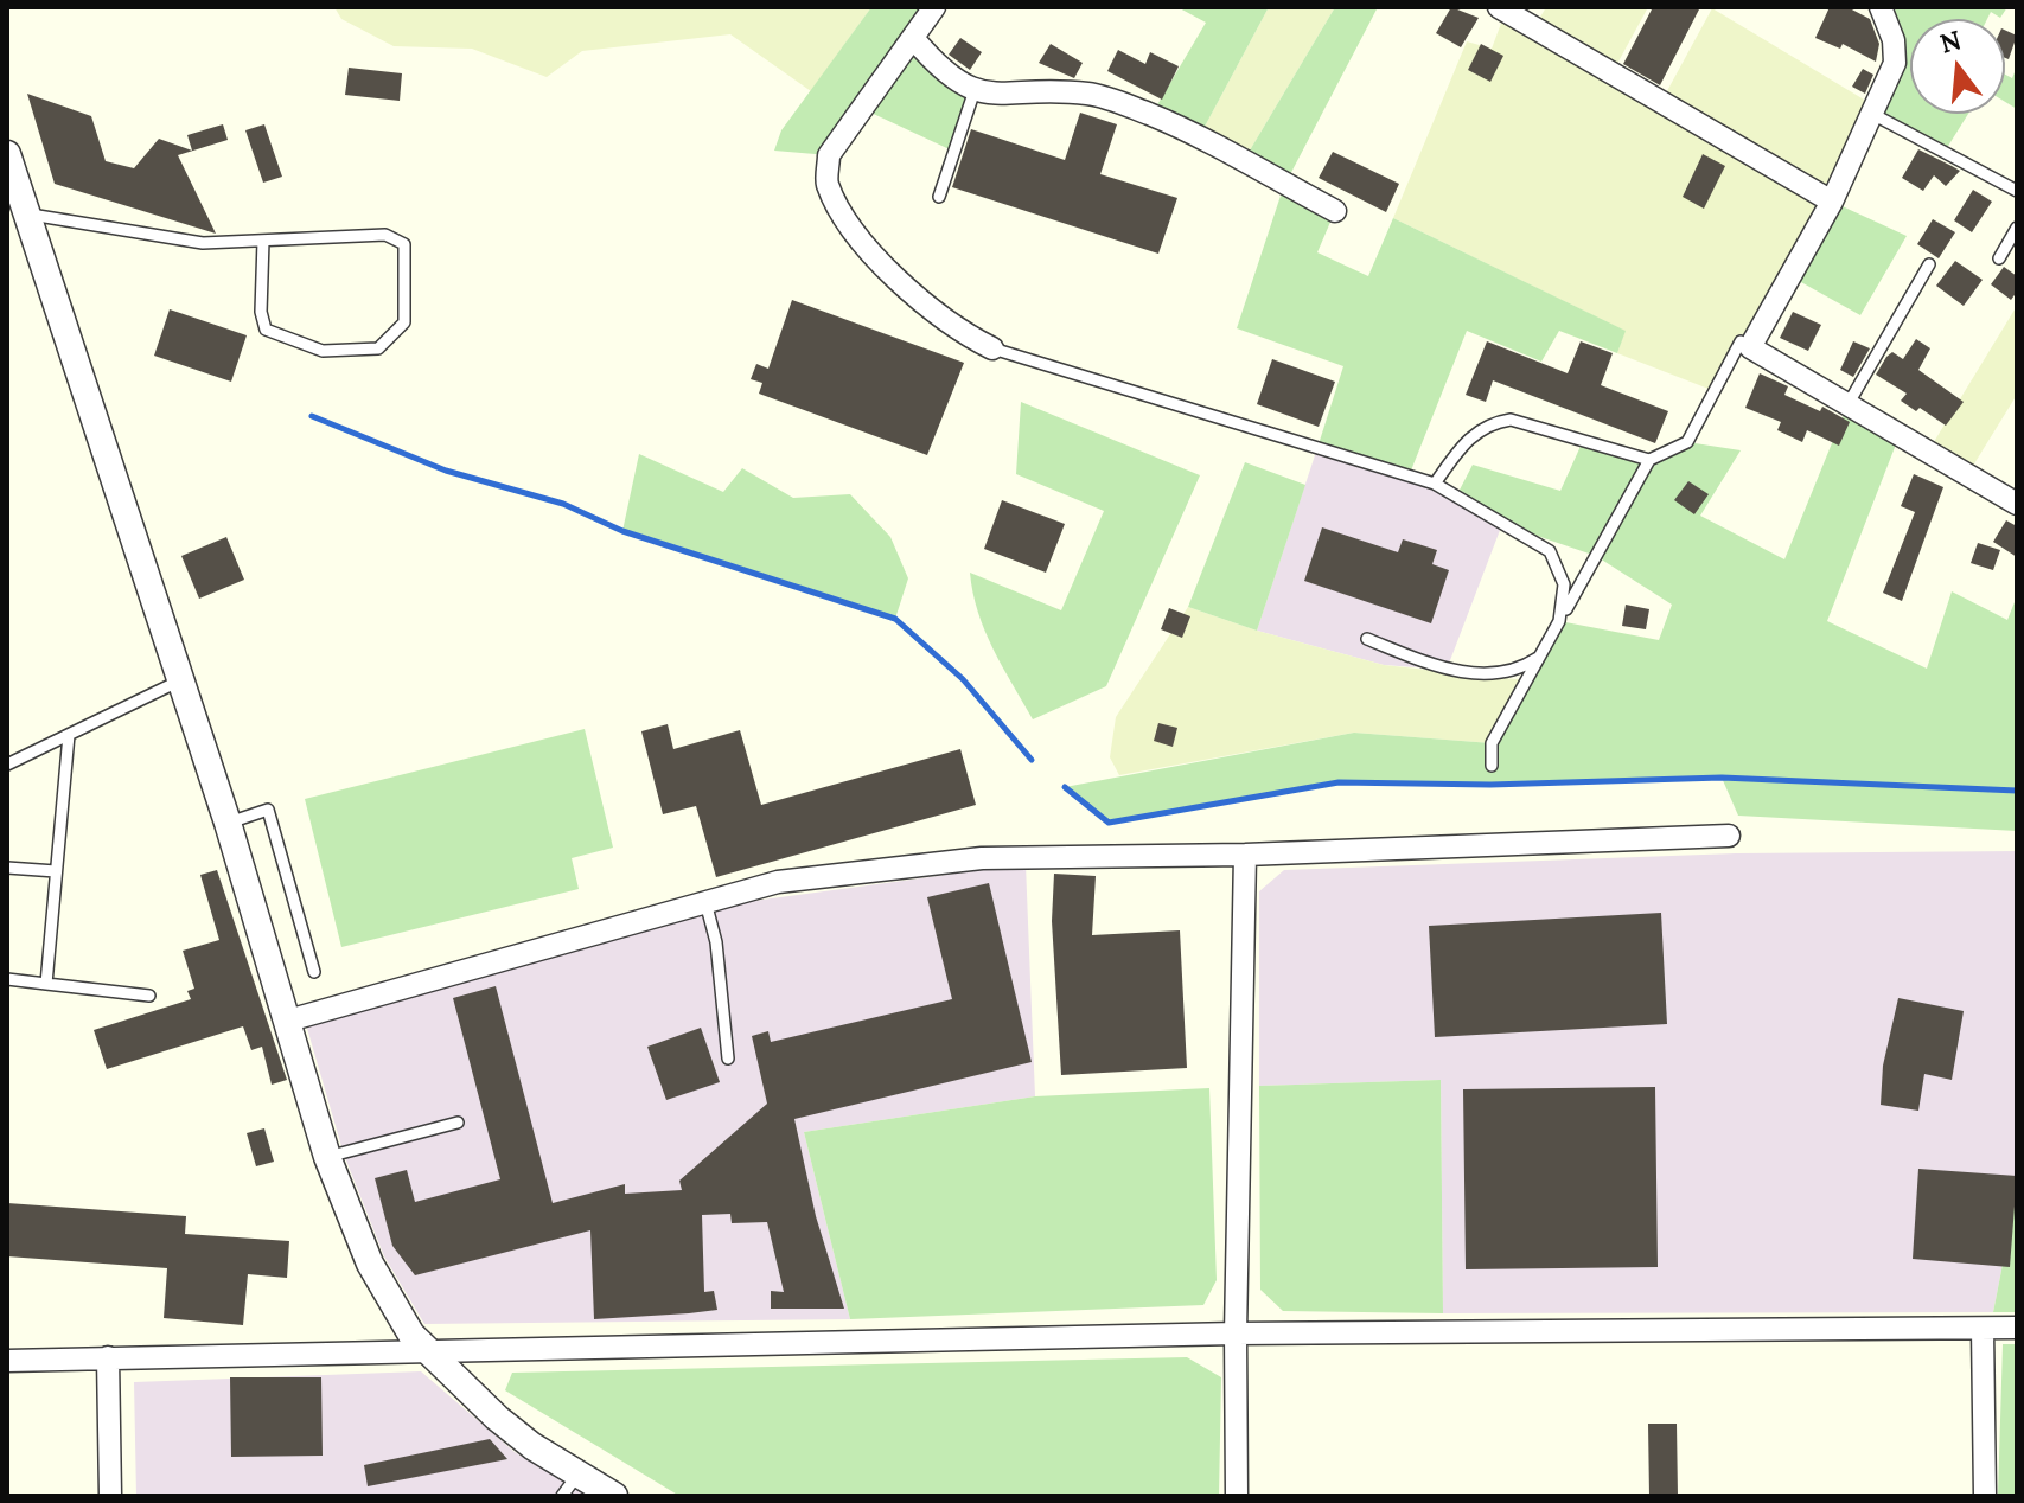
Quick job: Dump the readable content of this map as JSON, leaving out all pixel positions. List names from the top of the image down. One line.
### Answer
{"north":"top"}
